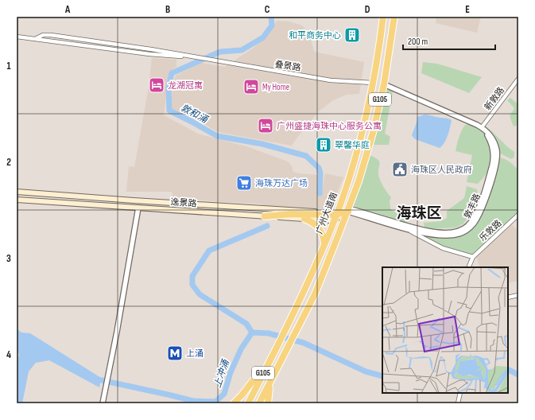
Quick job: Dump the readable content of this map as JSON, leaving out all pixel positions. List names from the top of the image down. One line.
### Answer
{"streets":{"highway":["G105","广州大道南"],"main road":["逸景路"],"street":["叠景路","新敦路","敦丰路","乐敦路"]},"crossings":[["叠景路","广州大道南"],["新敦路","敦丰路"],["G105","敦丰路"],["逸景路","广州大道南"]],"districts":["海珠区"],"water":["敦和涌","上冲涌"],"places":{"building":["和平商务中心","翠馨华庭"],"hotel":["龙湖冠寓","My Home","广州盛捷海珠中心服务公寓"],"public building":["海珠区人民政府"],"supermarket":["海珠万达广场"],"metro station":["上涌"]},"scale_bar":"200 m","grid":{"columns":["A","B","C","D","E"],"rows":["1","2","3","4"]}}
